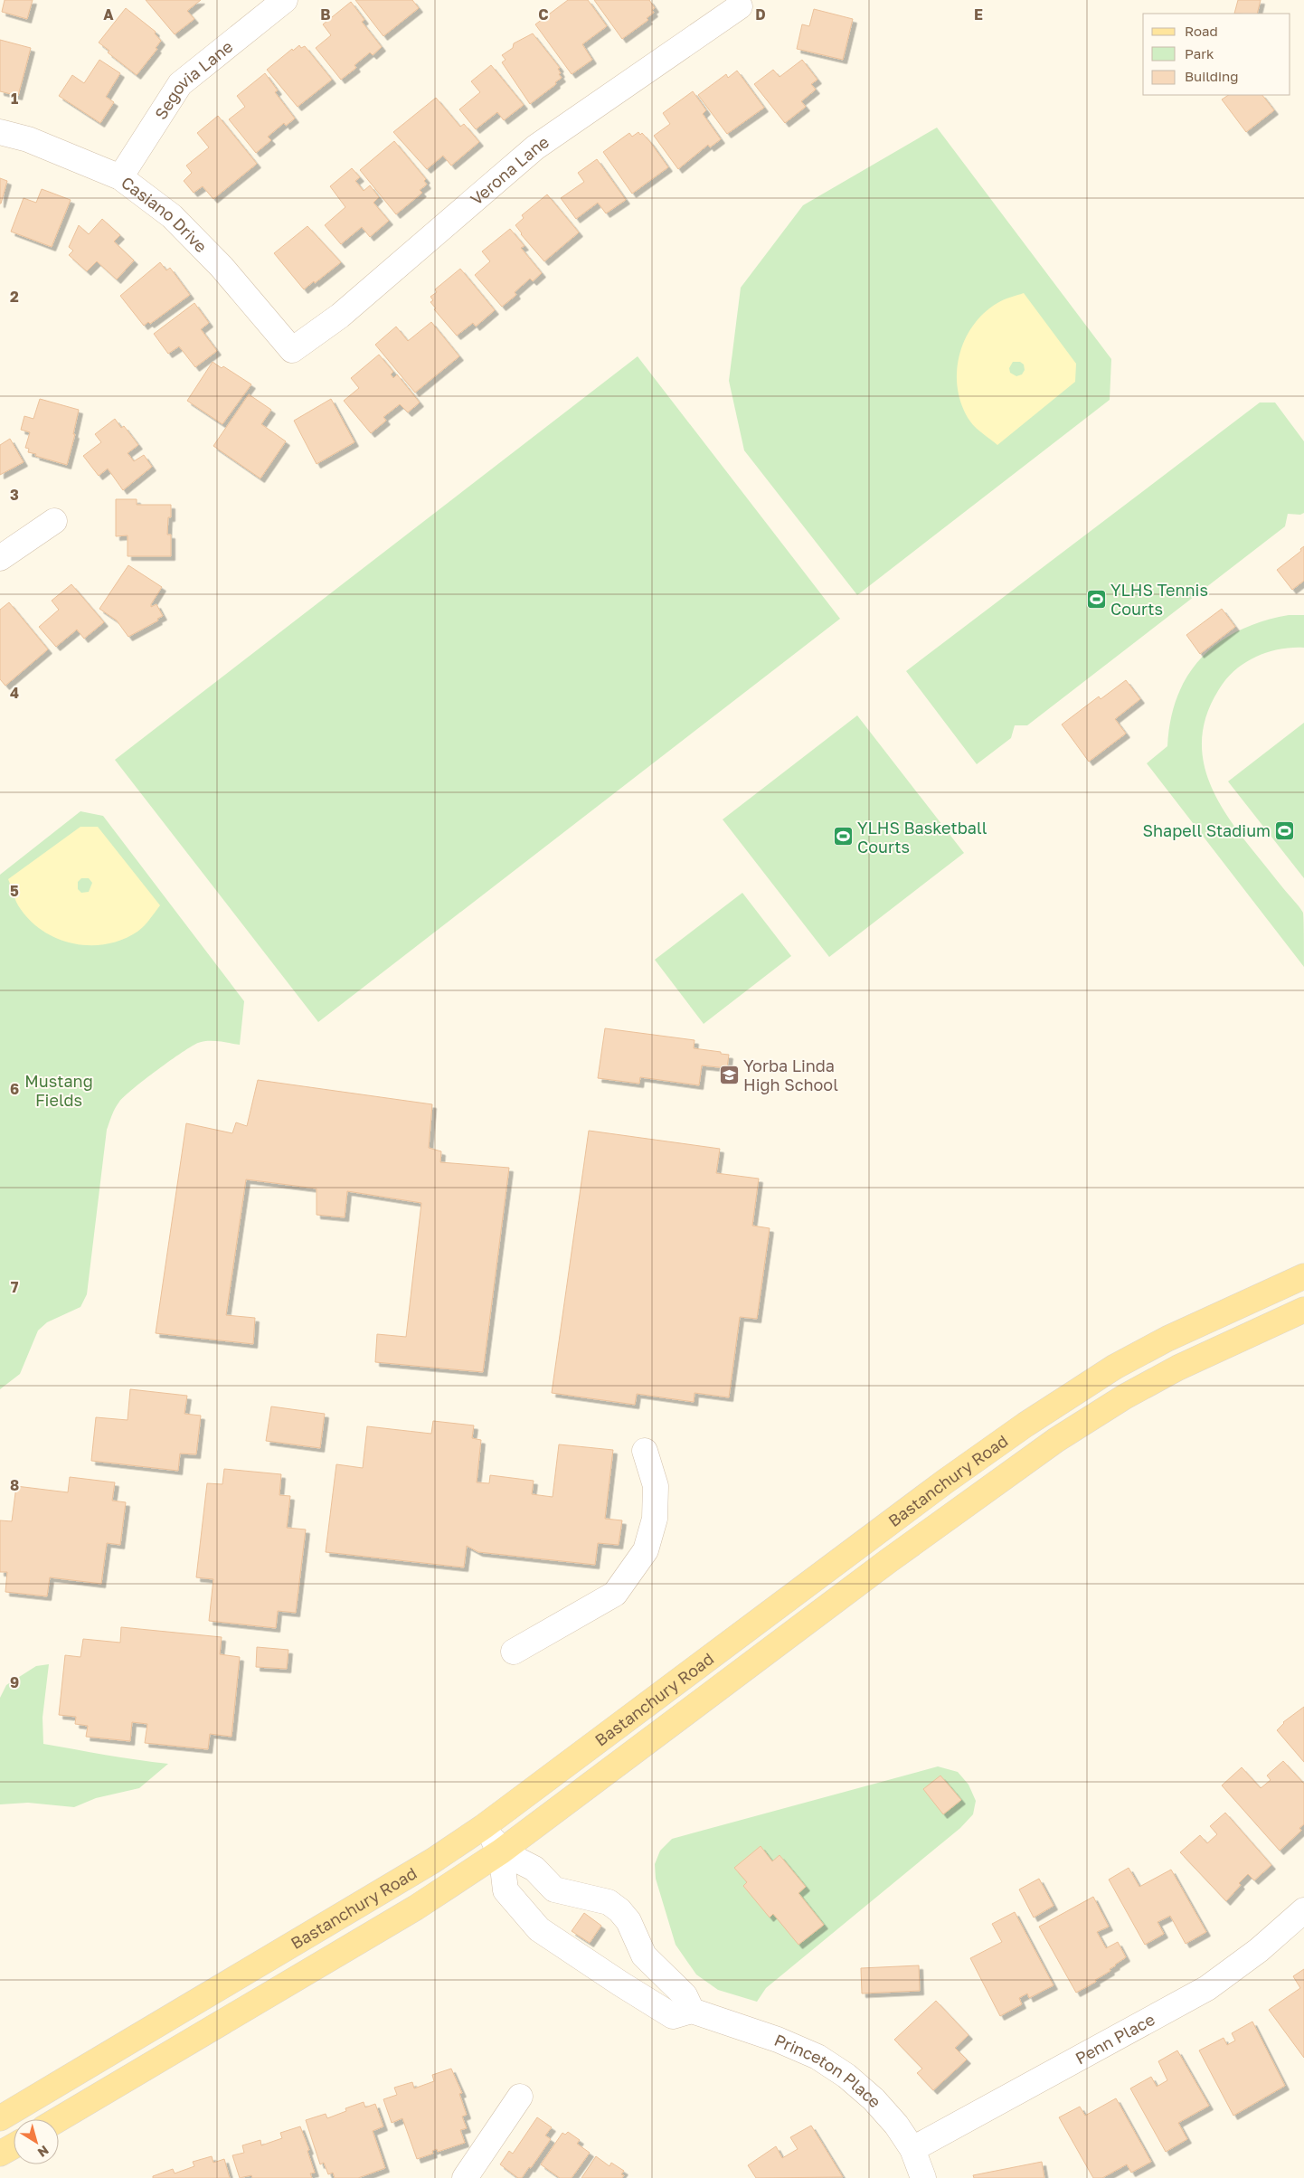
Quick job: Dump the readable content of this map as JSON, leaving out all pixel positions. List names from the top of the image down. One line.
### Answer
{"streets":{"main road":["Bastanchury Road"],"street":["Segovia Lane","Verona Lane","Casiano Drive","Penn Place","Princeton Place"]},"crossings":[["Segovia Lane","Casiano Drive"],["Verona Lane","Casiano Drive"],["Bastanchury Road","Princeton Place"],["Penn Place","Princeton Place"]],"parks":["Mustang Fields"],"places":{"sports":["YLHS Tennis Courts","Shapell Stadium","YLHS Basketball Courts"],"school or university":["Yorba Linda High School"]},"legend":["Road","Park","Building"],"north":"bottom right","grid":{"columns":["A","B","C","D","E"],"rows":["1","2","3","4","5","6","7","8","9"]}}
